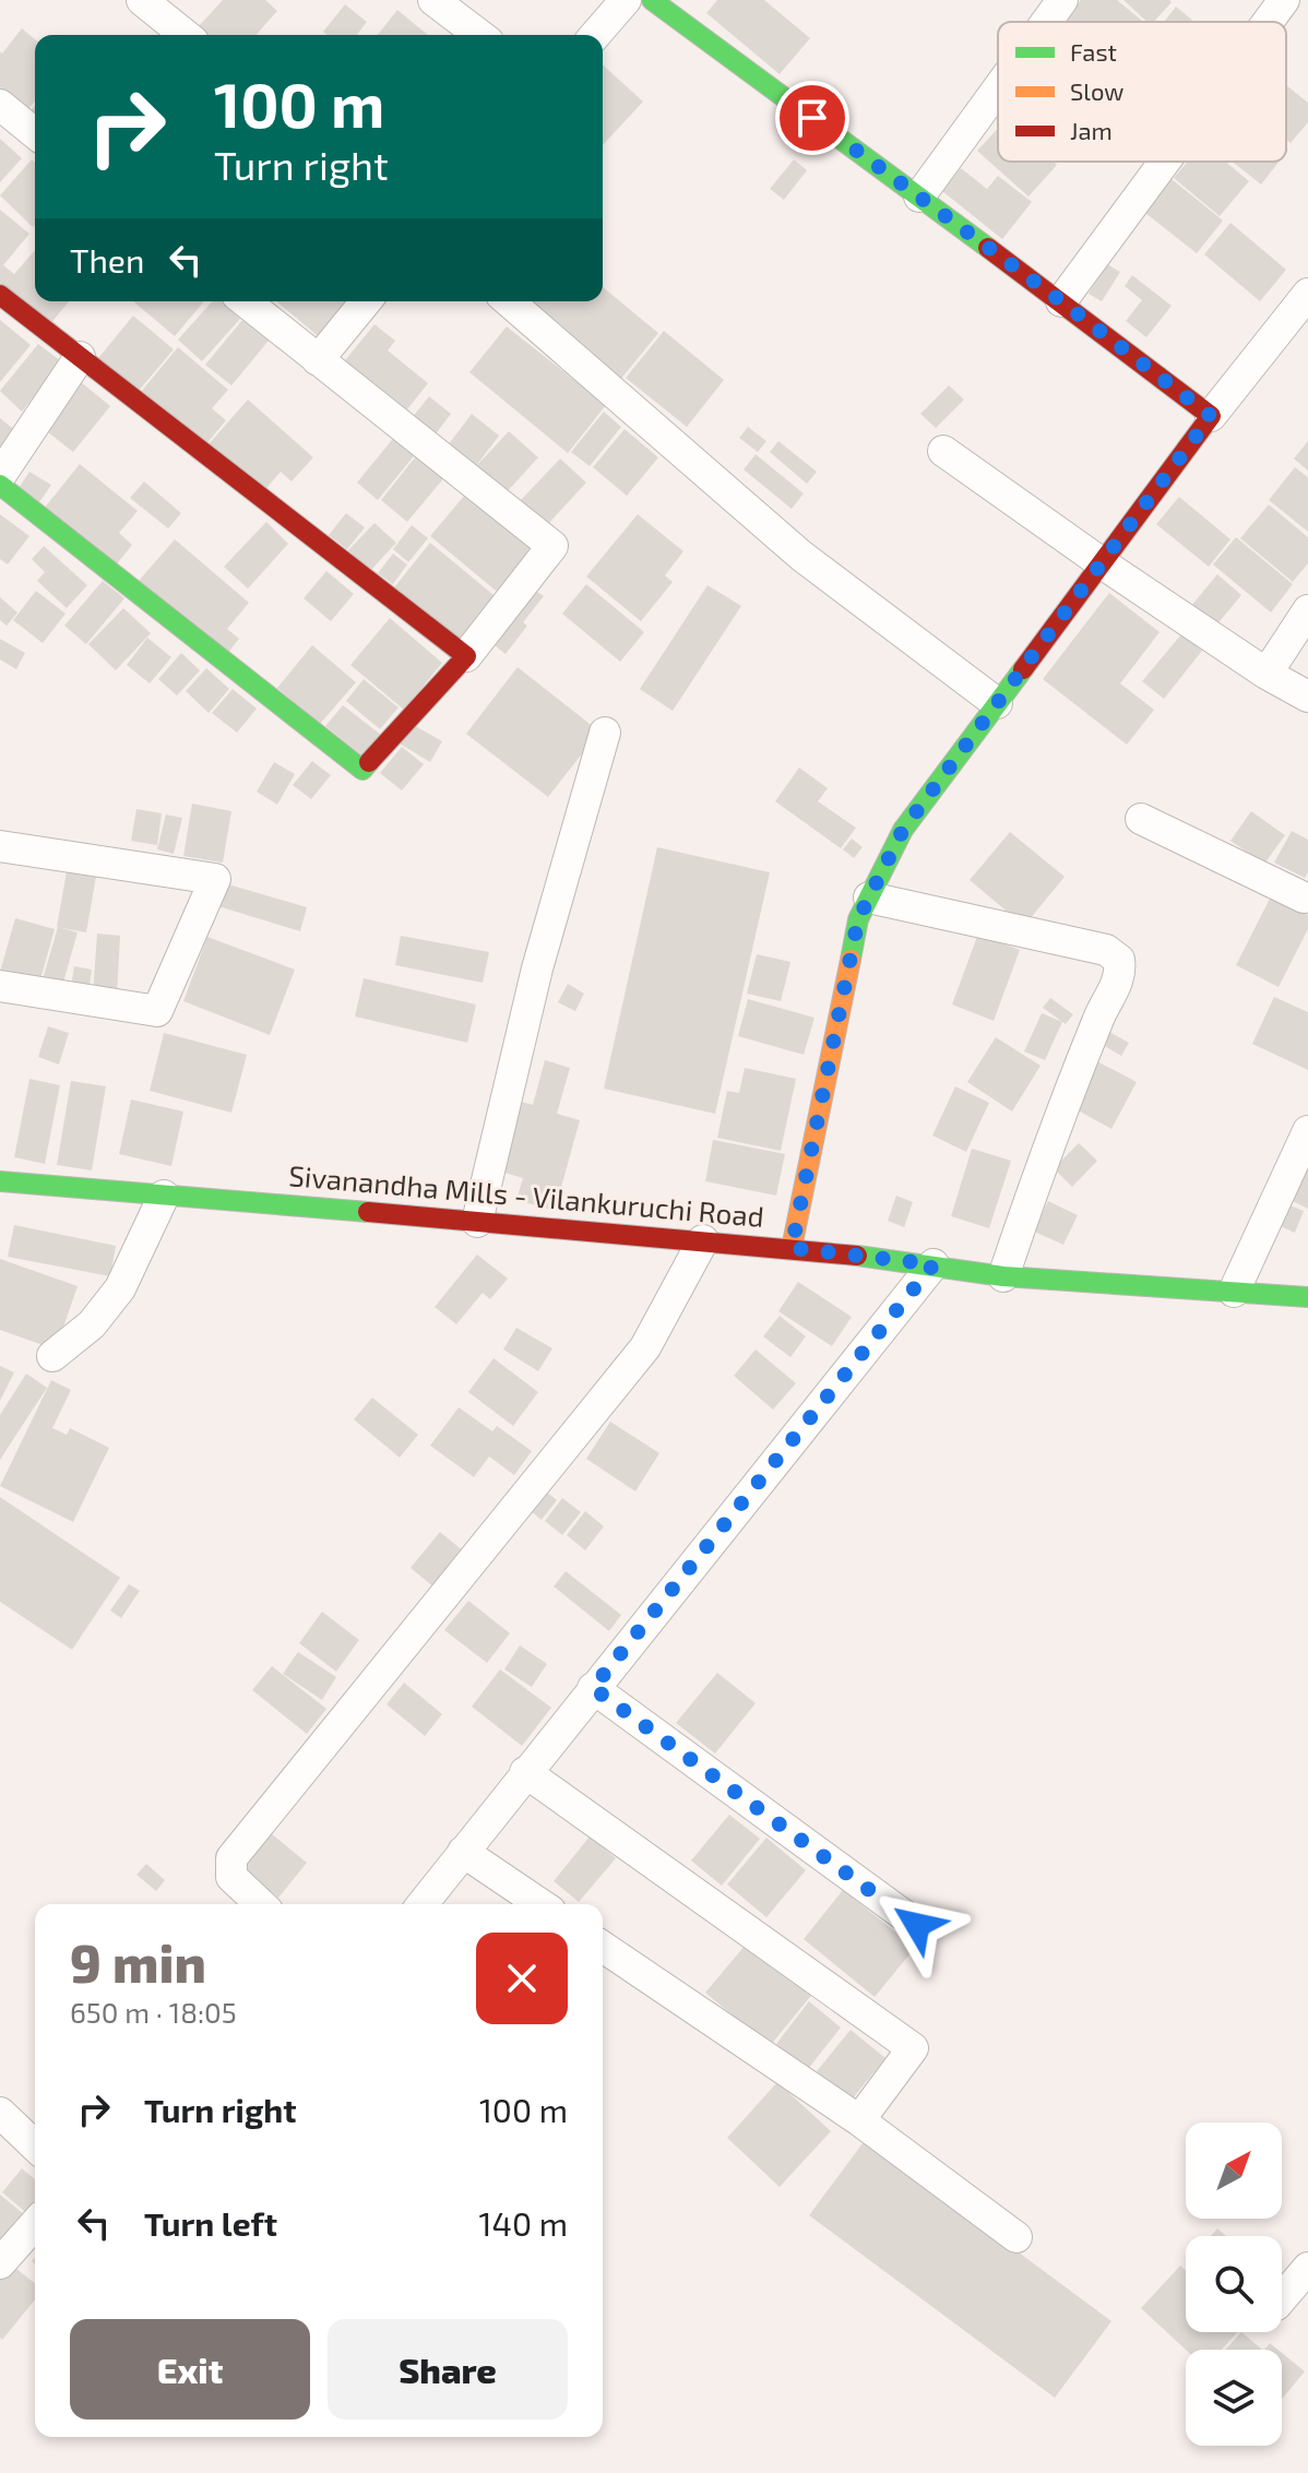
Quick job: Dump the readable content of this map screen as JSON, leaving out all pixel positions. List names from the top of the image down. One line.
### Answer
{"streets":{"street":["Sivanandha Mills - Vilankuruchi Road"]},"legend":["Fast","Slow","Jam"],"north":"top right","page":{"turn":["100 m","Turn right"],"then":"Then","heading":["9 min","650 m · 18:05"],"list":[{"name":"Turn right","value":"100 m"},{"name":"Turn left","value":"140 m"}],"buttons":["Exit","Share"]}}
